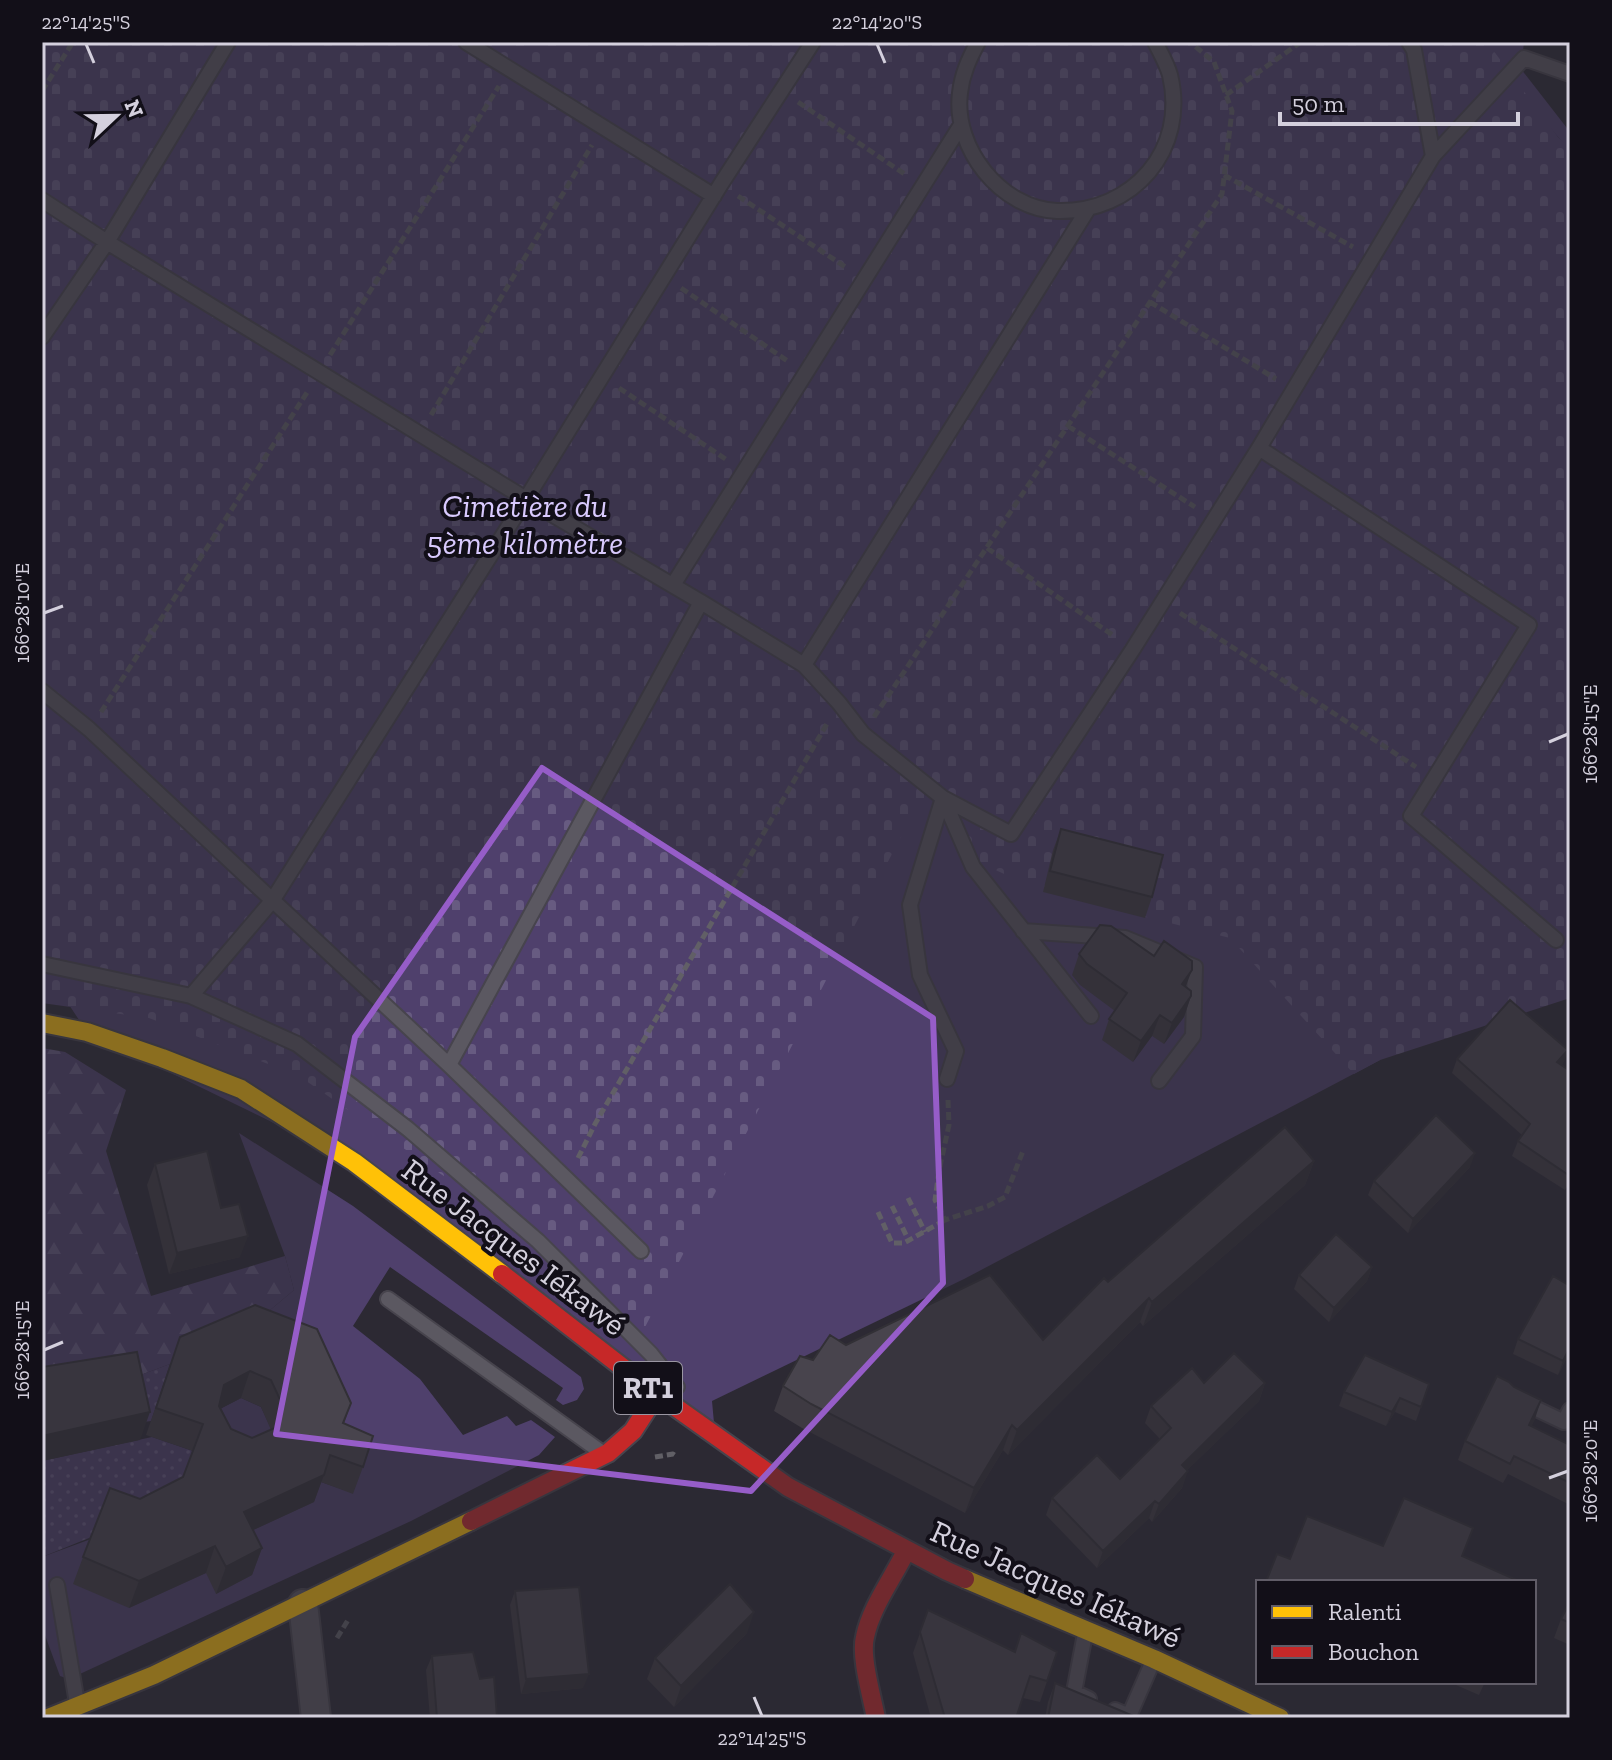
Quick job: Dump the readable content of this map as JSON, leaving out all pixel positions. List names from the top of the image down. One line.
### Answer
{"streets":{"main road":["Rue Jacques Iékawé","RT1"]},"parks":["Cimetière du 5ème kilomètre"],"legend":["Ralenti","Bouchon"],"scale_bar":"50 m","north":"right","coordinates":["22°14'25\"S","22°14'20\"S","166°28'10\"E","166°28'15\"E","166°28'20\"E"]}
